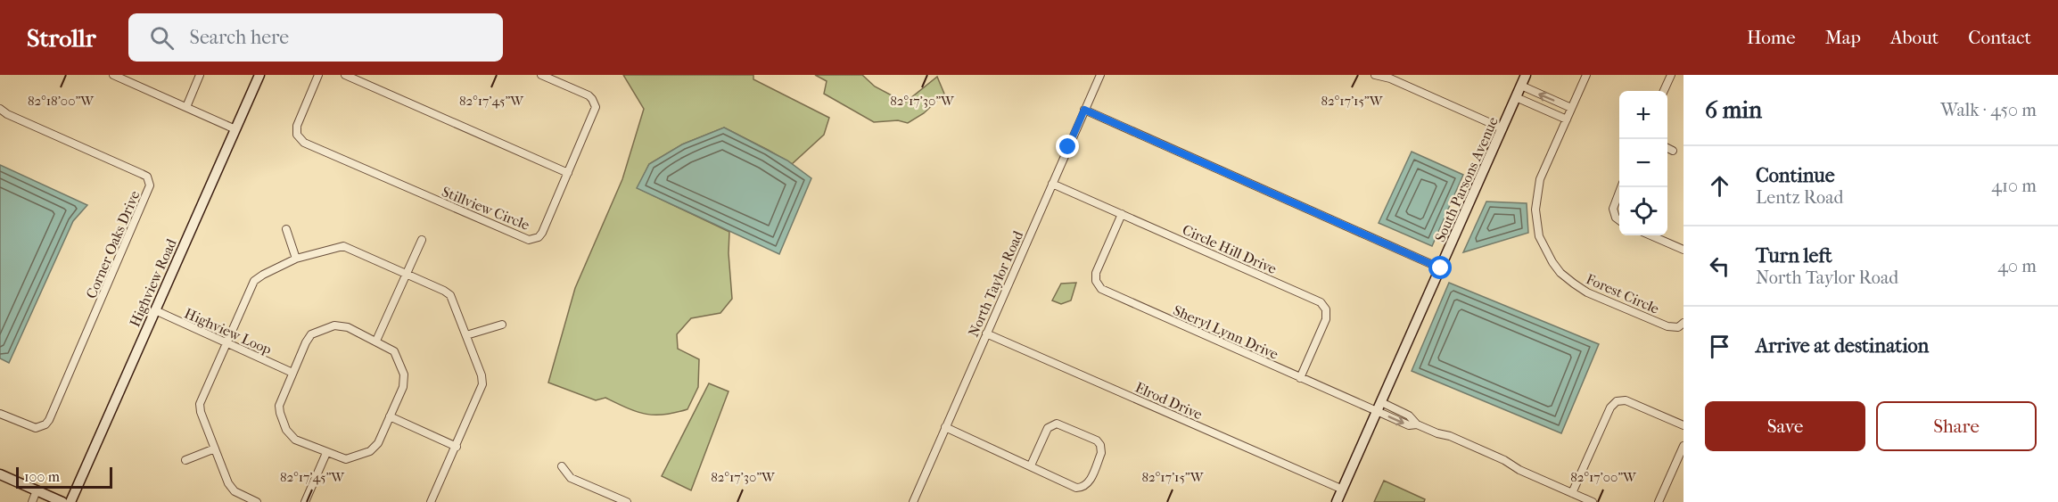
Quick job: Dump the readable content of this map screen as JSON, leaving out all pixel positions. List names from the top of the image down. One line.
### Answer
{"streets":{"street":["South Parsons Avenue","Stillview Circle","Corner Oaks Drive","Circle Hill Drive","Highview Road","North Taylor Road","Forest Circle","Highview Loop","Sheryl Lynn Drive","Elrod Drive"]},"crossings":[["South Parsons Avenue","Sheryl Lynn Drive"],["South Parsons Avenue","Elrod Drive"],["Circle Hill Drive","North Taylor Road"],["Circle Hill Drive","Sheryl Lynn Drive"],["Highview Road","Highview Loop"],["North Taylor Road","Elrod Drive"]],"scale_bar":"100 m","page":{"header":"Strollr","search":"Search here","nav":["Home","Map","About","Contact"],"heading":["6 min","Walk · 450 m"],"map_buttons":["+","−"],"list":[["Continue","Lentz Road","410 m"],["Turn left","North Taylor Road","40 m"],"Arrive at destination"],"buttons":["Save","Share"],"scale":"100 m"},"coordinates":["82°18'00\"W","82°17'30\"W","82°17'15\"W","82°17'45\"W","82°17'00\"W"]}
